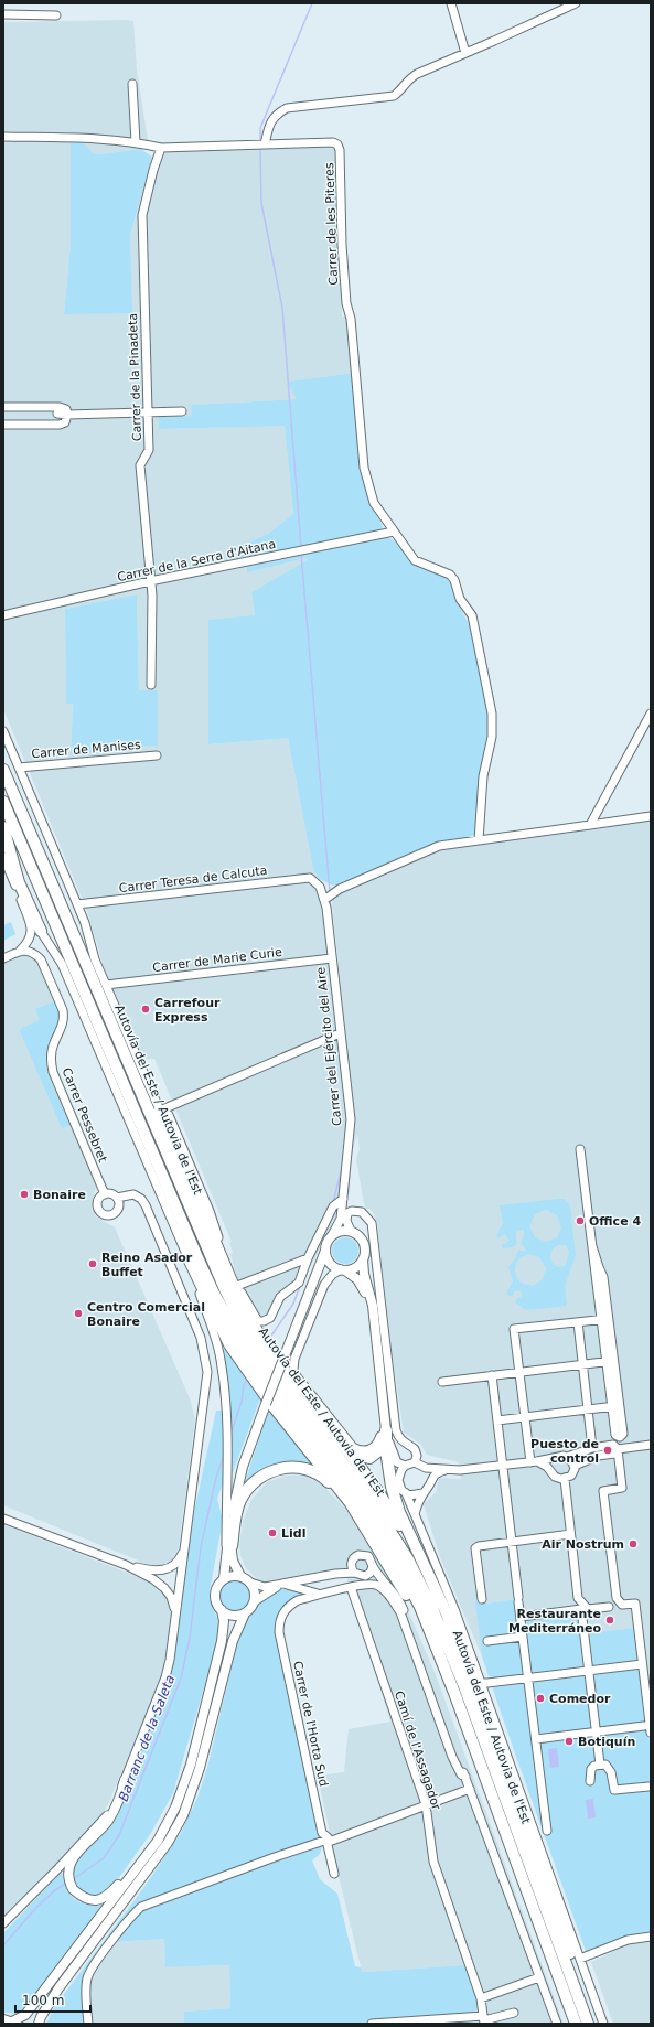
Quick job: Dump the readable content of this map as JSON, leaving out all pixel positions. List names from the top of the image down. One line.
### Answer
{"streets":{"highway":["Autovía del Este / Autovia de l'Est"],"street":["Carrer de les Piteres","Carrer de la Pinadeta","Carrer de la Serra d'Aitana","Carrer de Manises","Carrer Teresa de Calcuta","Carrer de Marie Curie","Carrer del Ejército del Aire","Carrer Pessebret","Carrer de l'Horta Sud","Camí de l'Assagador"]},"crossings":[["Carrer de les Piteres","Carrer de la Serra d'Aitana"],["Carrer de la Pinadeta","Carrer de la Serra d'Aitana"],["Carrer Teresa de Calcuta","Carrer del Ejército del Aire"],["Carrer de Marie Curie","Carrer del Ejército del Aire"]],"water":["Barranc de la Saleta"],"places":["Carrefour Express","Bonaire","Office 4","Reino Asador Buffet","Centro Comercial Bonaire","Puesto de control","Lidl","Air Nostrum","Restaurante Mediterráneo","Comedor","Botiquín"],"scale_bar":"100 m"}
